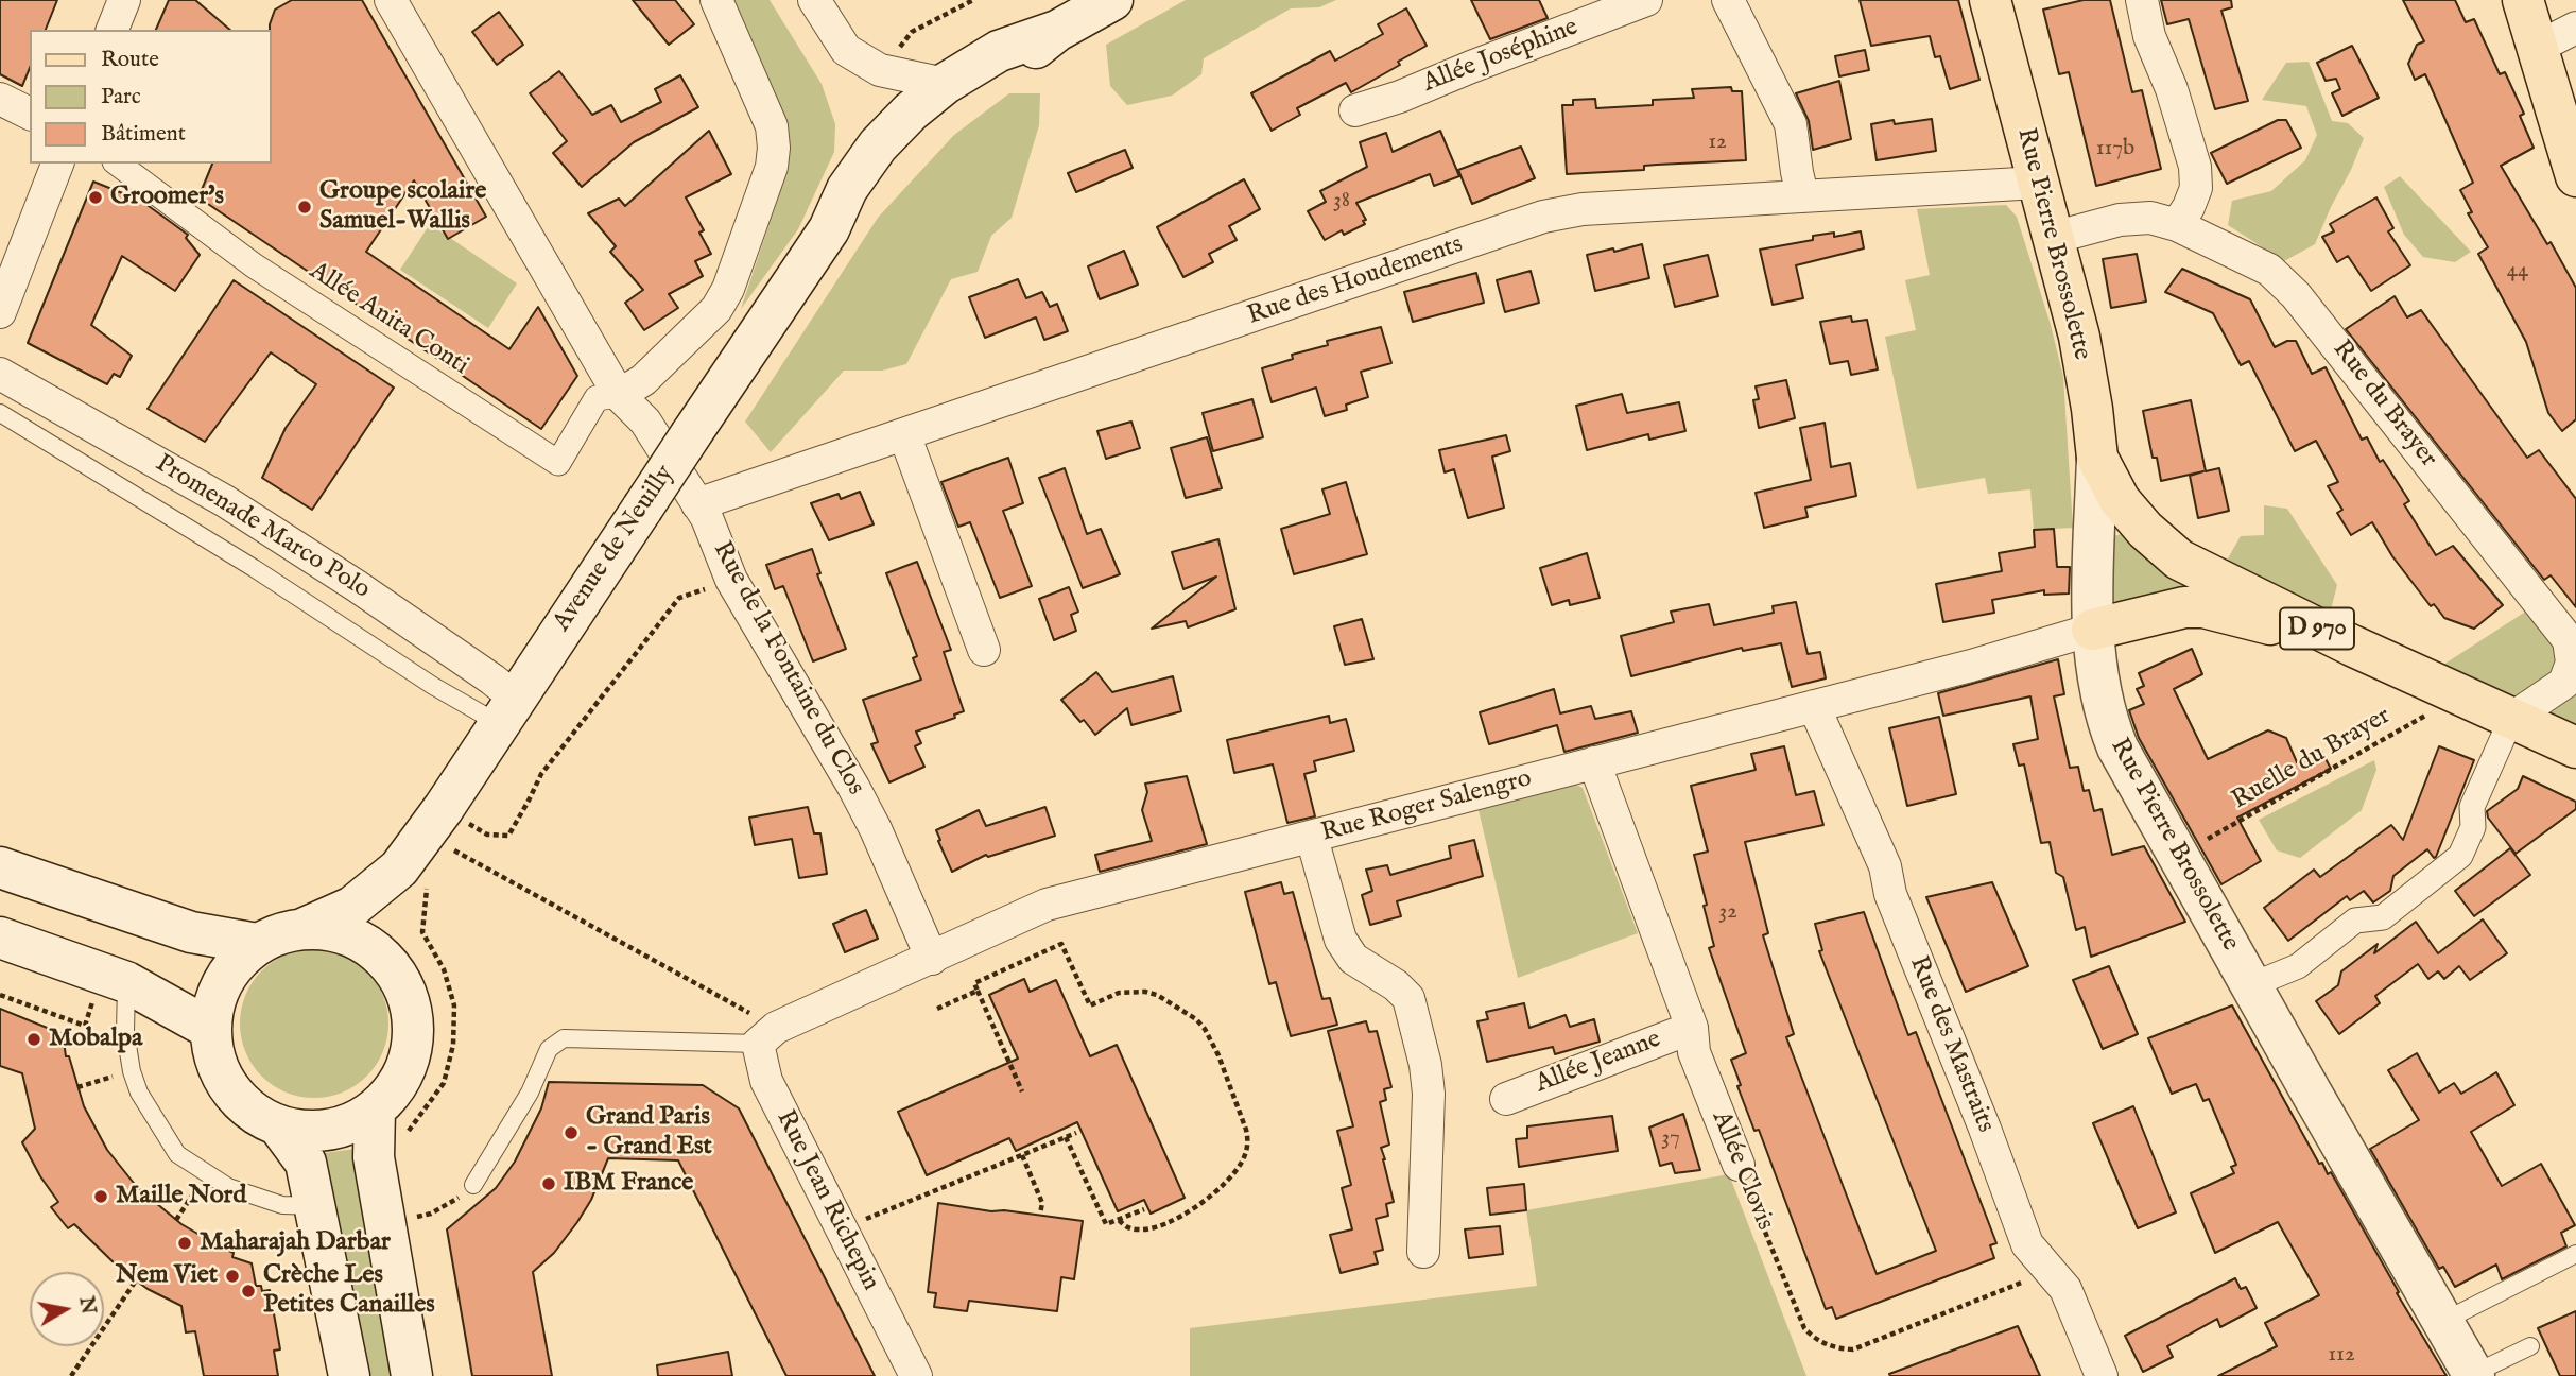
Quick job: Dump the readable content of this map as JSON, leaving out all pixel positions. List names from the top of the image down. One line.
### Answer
{"streets":{"main road":["Rue Pierre Brossolette","Avenue de Neuilly","D 970"],"street":["Allée Joséphine","Rue des Houdements","Allée Anita Conti","Rue du Brayer","Promenade Marco Polo","Rue de la Fontaine du Clos","Rue Roger Salengro","Rue des Mastraits","Allée Jeanne","Allée Clovis","Rue Jean Richepin"],"path":["Ruelle du Brayer"]},"crossings":[["Rue Pierre Brossolette","Rue des Houdements"],["Rue Pierre Brossolette","Rue du Brayer"],["Rue Pierre Brossolette","D 970"],["Rue Pierre Brossolette","Ruelle du Brayer"],["Rue Pierre Brossolette","Rue Roger Salengro"],["Rue des Houdements","Rue de la Fontaine du Clos"],["Allée Anita Conti","Rue de la Fontaine du Clos"],["Rue du Brayer","D 970"],["Promenade Marco Polo","Avenue de Neuilly"],["D 970","Ruelle du Brayer"],["Rue de la Fontaine du Clos","Rue Roger Salengro"],["Rue Roger Salengro","Rue des Mastraits"],["Rue Roger Salengro","Allée Clovis"],["Rue Roger Salengro","Rue Jean Richepin"],["Rue des Mastraits","Allée Clovis"],["Allée Jeanne","Allée Clovis"]],"places":["Groomer's","Groupe scolaire Samuel-Wallis","Mobalpa","Grand Paris - Grand Est","IBM France","Maille Nord","Maharajah Darbar","Nem Viet","Crèche Les Petites Canailles"],"house_numbers":["12","117b","38","44","32","37","112"],"legend":["Route","Parc","Bâtiment"],"north":"right"}
